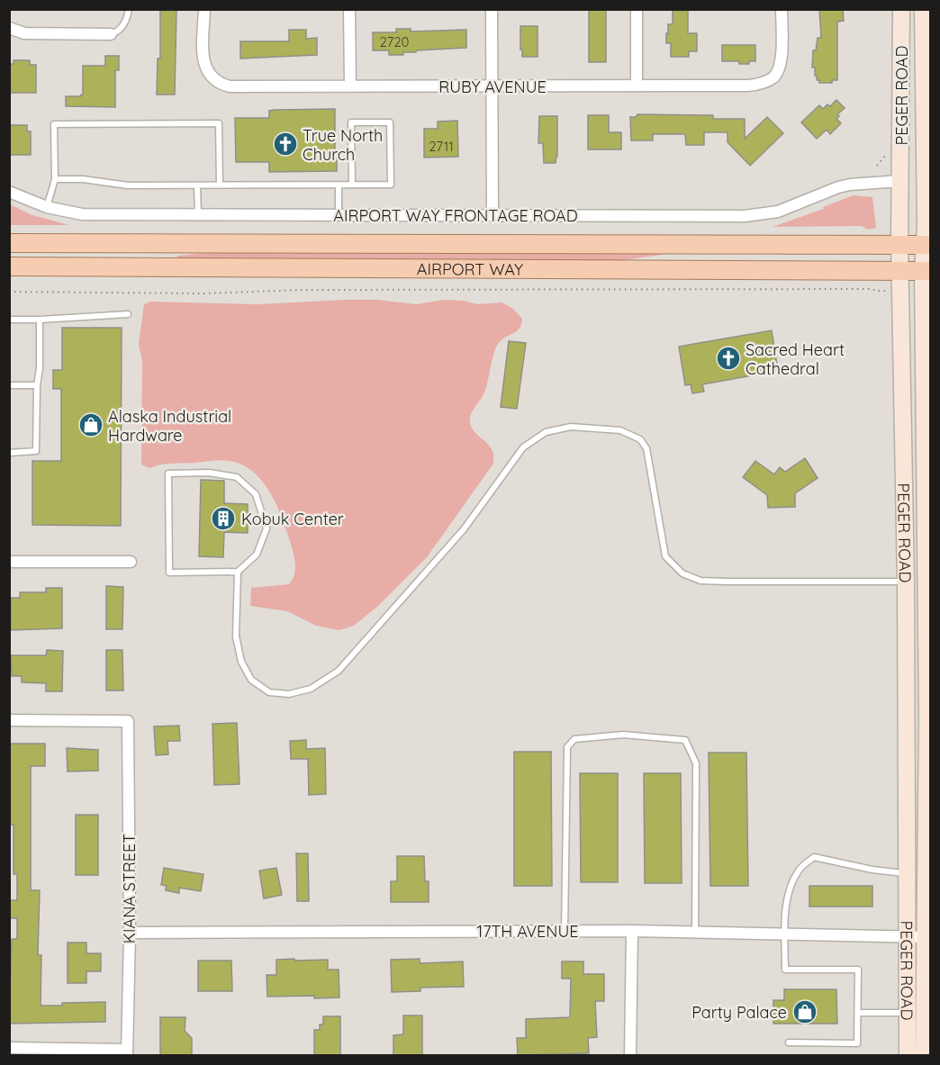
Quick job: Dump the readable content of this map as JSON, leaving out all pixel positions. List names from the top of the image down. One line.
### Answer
{"streets":{"main road":["PEGER ROAD","AIRPORT WAY"],"street":["RUBY AVENUE","AIRPORT WAY FRONTAGE ROAD","KIANA STREET","17TH AVENUE"]},"crossings":[["PEGER ROAD","AIRPORT WAY FRONTAGE ROAD"],["PEGER ROAD","AIRPORT WAY"],["PEGER ROAD","17TH AVENUE"],["KIANA STREET","17TH AVENUE"]],"places":{"church":["True North Church","Sacred Heart Cathedral"],"shop":["Alaska Industrial Hardware","Party Palace"],"building":["Kobuk Center"]},"house_numbers":["2720","2711"]}
